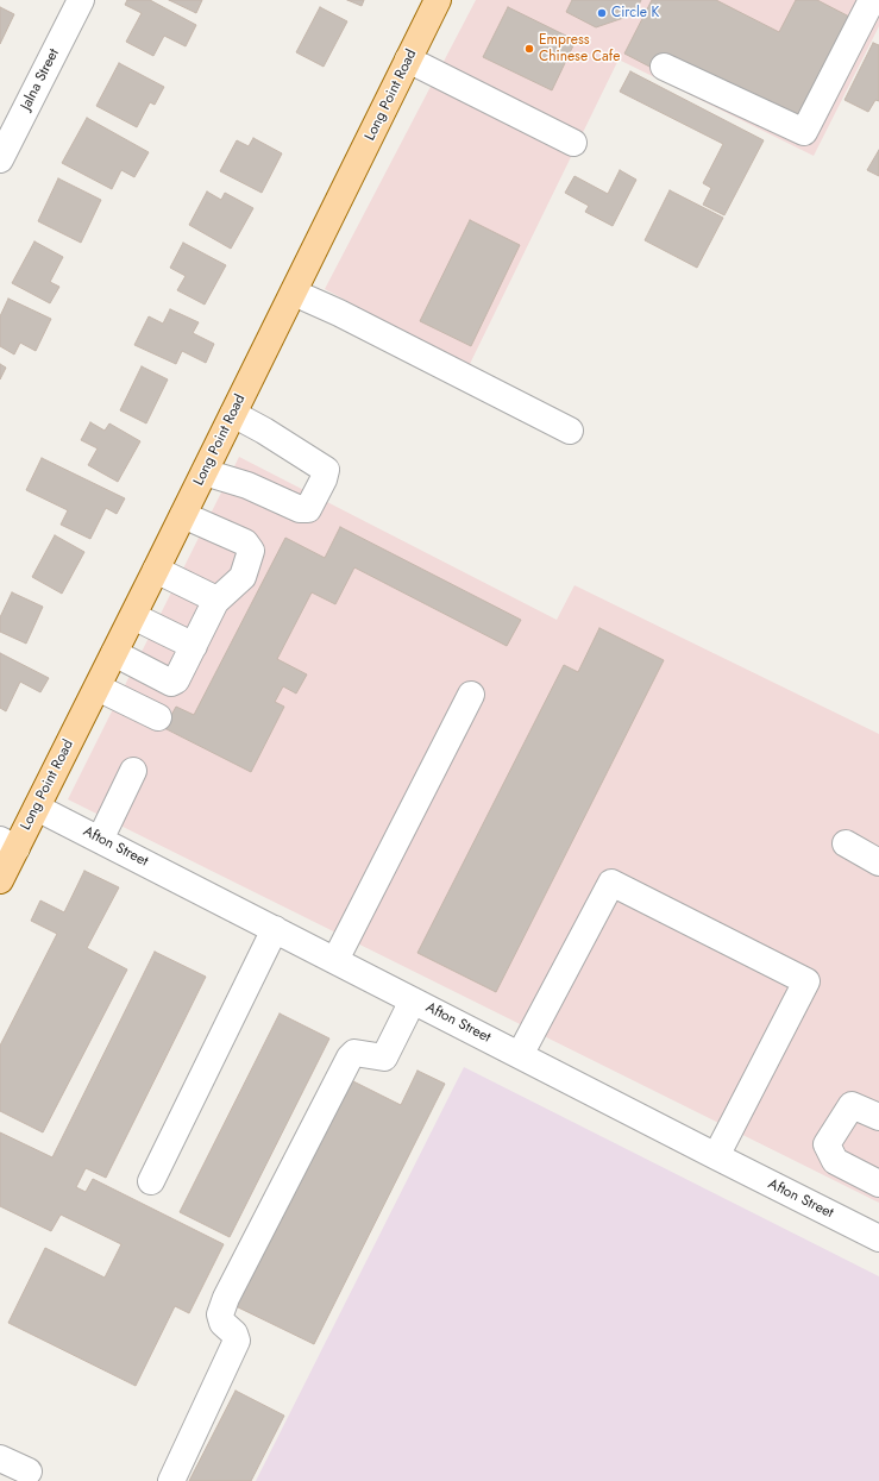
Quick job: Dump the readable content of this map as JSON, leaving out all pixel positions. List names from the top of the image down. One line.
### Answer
{"streets":{"main road":["Long Point Road"],"street":["Jalna Street","Afton Street"]},"crossings":[["Long Point Road","Afton Street"]],"places":["Circle K","Empress Chinese Cafe"]}
